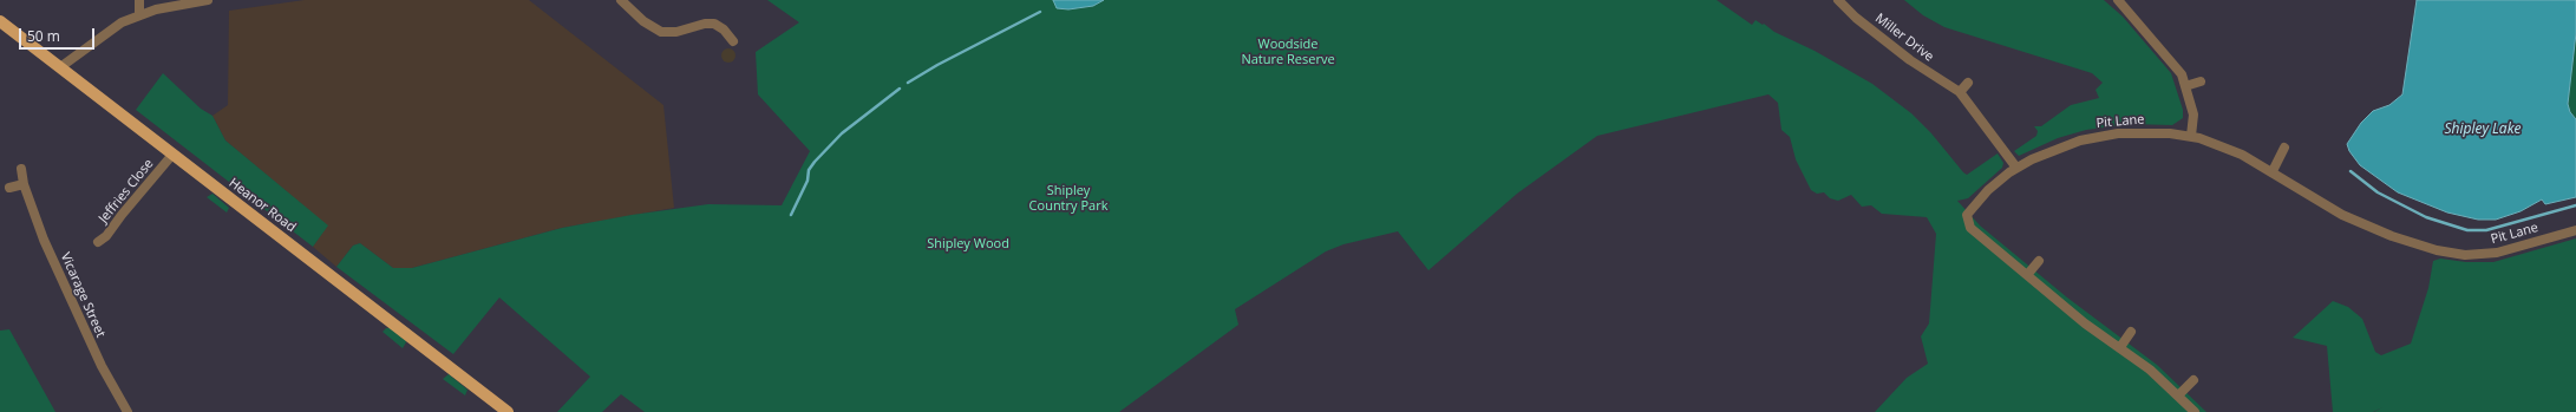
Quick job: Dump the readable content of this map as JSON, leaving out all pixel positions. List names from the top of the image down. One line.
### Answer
{"streets":{"main road":["Heanor Road"],"street":["Miller Drive","Pit Lane","Jeffries Close","Vicarage Street"]},"crossings":[["Miller Drive","Pit Lane"],["Jeffries Close","Heanor Road"]],"water":["Shipley Lake"],"parks":["Woodside Nature Reserve","Shipley Country Park","Shipley Wood"],"scale_bar":"50 m"}
